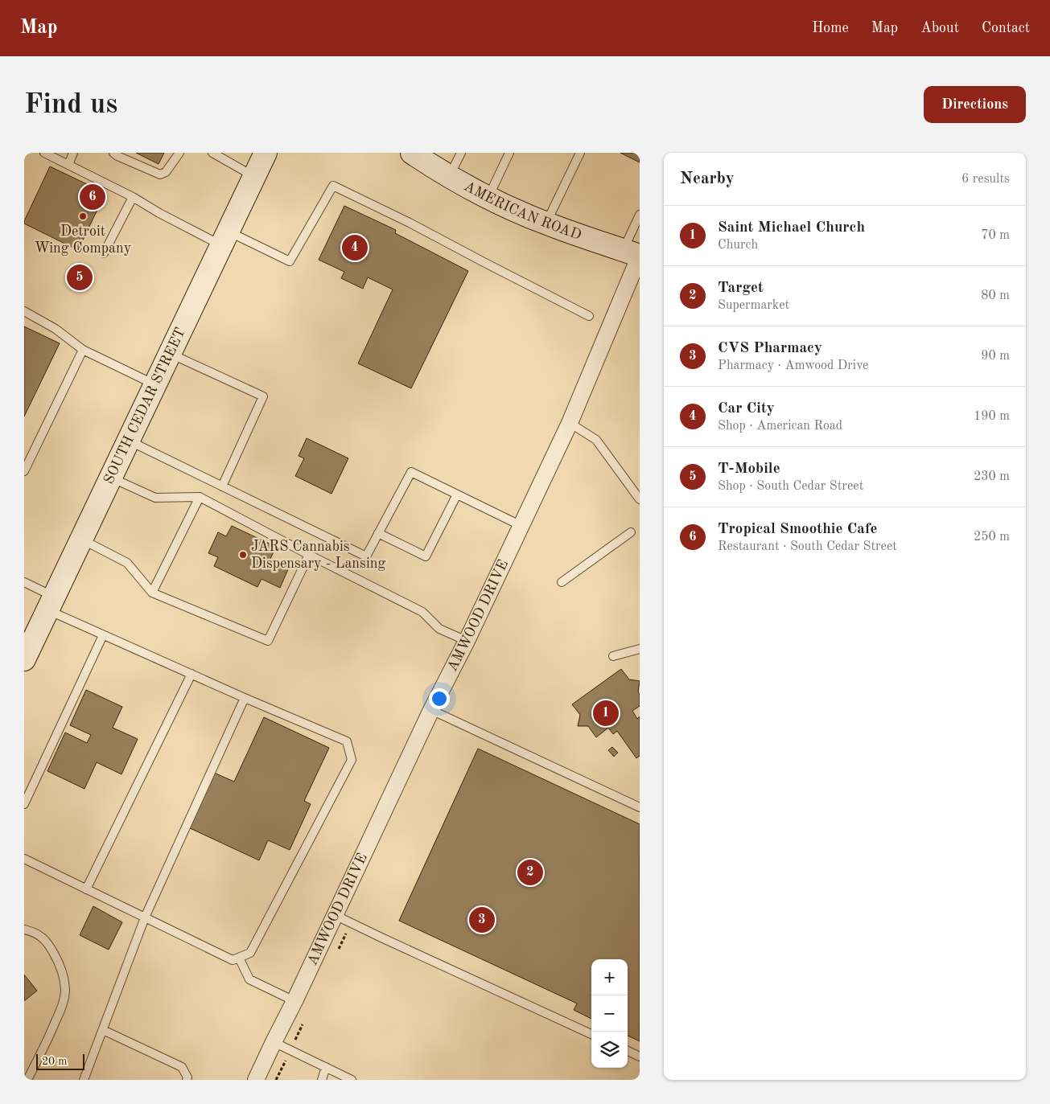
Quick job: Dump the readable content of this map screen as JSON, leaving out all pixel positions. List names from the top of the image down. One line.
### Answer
{"streets":{"main road":["AMERICAN ROAD","SOUTH CEDAR STREET"],"street":["AMWOOD DRIVE"]},"crossings":[["AMERICAN ROAD","AMWOOD DRIVE"]],"places":["Detroit Wing Company","JARS Cannabis Dispensary - Lansing"],"scale_bar":"20 m","page":{"header":"Map","nav":["Home","Map","About","Contact"],"buttons":"Directions","title":"Find us","heading":["Nearby","6 results"],"pins":["6","4","5","1","2","3"],"list":[{"mark":"1","name":"Saint Michael Church","note":"Church","value":"70 m"},{"mark":"2","name":"Target","note":"Supermarket","value":"80 m"},{"mark":"3","name":"CVS Pharmacy","note":"Pharmacy · Amwood Drive","value":"90 m"},{"mark":"4","name":"Car City","note":"Shop · American Road","value":"190 m"},{"mark":"5","name":"T-Mobile","note":"Shop · South Cedar Street","value":"230 m"},{"mark":"6","name":"Tropical Smoothie Cafe","note":"Restaurant · South Cedar Street","value":"250 m"}],"map_buttons":["+","−"],"scale":"20 m"}}
